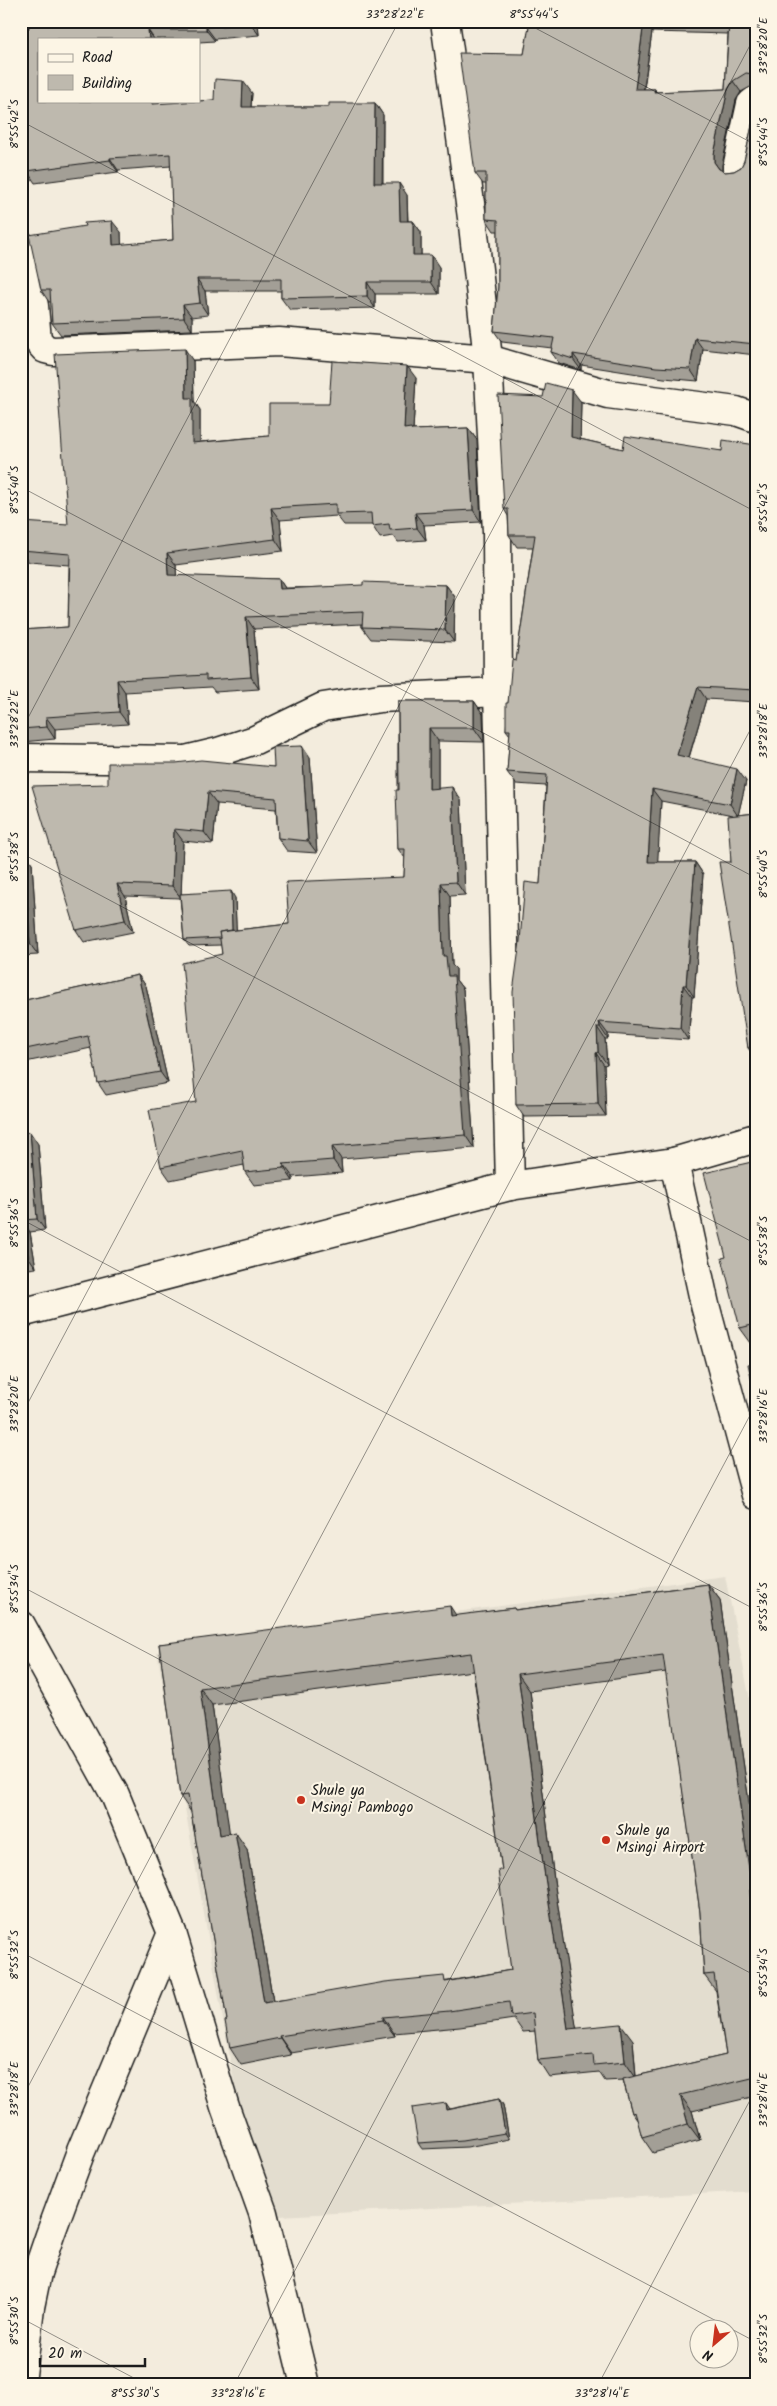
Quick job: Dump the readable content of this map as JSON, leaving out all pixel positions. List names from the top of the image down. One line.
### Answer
{"places":["Shule ya Msingi Pambogo","Shule ya Msingi Airport"],"legend":["Road","Building"],"scale_bar":"20 m","north":"bottom left","coordinates":["33°28'22\"E","8°55'44\"S","33°28'20\"E","8°55'42\"S","8°55'40\"S","33°28'18\"E","8°55'38\"S","8°55'36\"S","33°28'16\"E","8°55'34\"S","8°55'32\"S","33°28'14\"E","8°55'30\"S"]}
